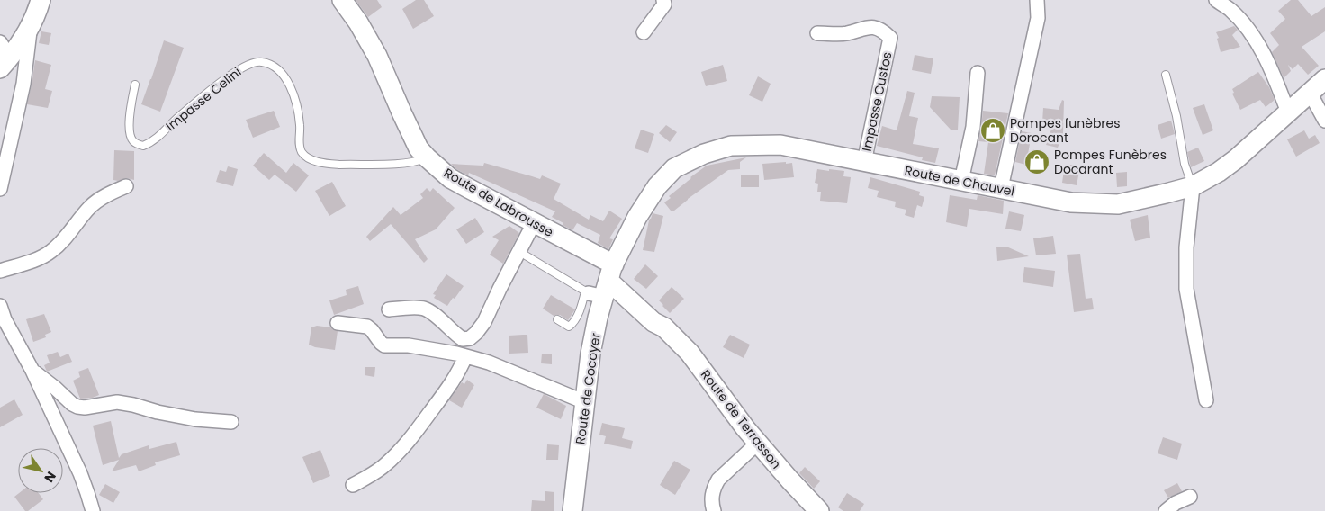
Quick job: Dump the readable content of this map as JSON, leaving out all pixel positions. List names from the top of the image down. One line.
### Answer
{"streets":{"main road":["Route de Chauvel","Route de Labrousse","Route de Cocoyer","Route de Terrasson"],"street":["Impasse Custos"],"lane":["Impasse Celini"]},"crossings":[["Impasse Celini","Route de Labrousse"],["Impasse Custos","Route de Chauvel"],["Route de Chauvel","Route de Labrousse"],["Route de Chauvel","Route de Cocoyer"],["Route de Chauvel","Route de Terrasson"],["Route de Labrousse","Route de Cocoyer"],["Route de Labrousse","Route de Terrasson"],["Route de Cocoyer","Route de Terrasson"]],"places":{"shop":["Pompes funèbres Dorocant","Pompes Funèbres Docarant"]},"north":"bottom right"}
